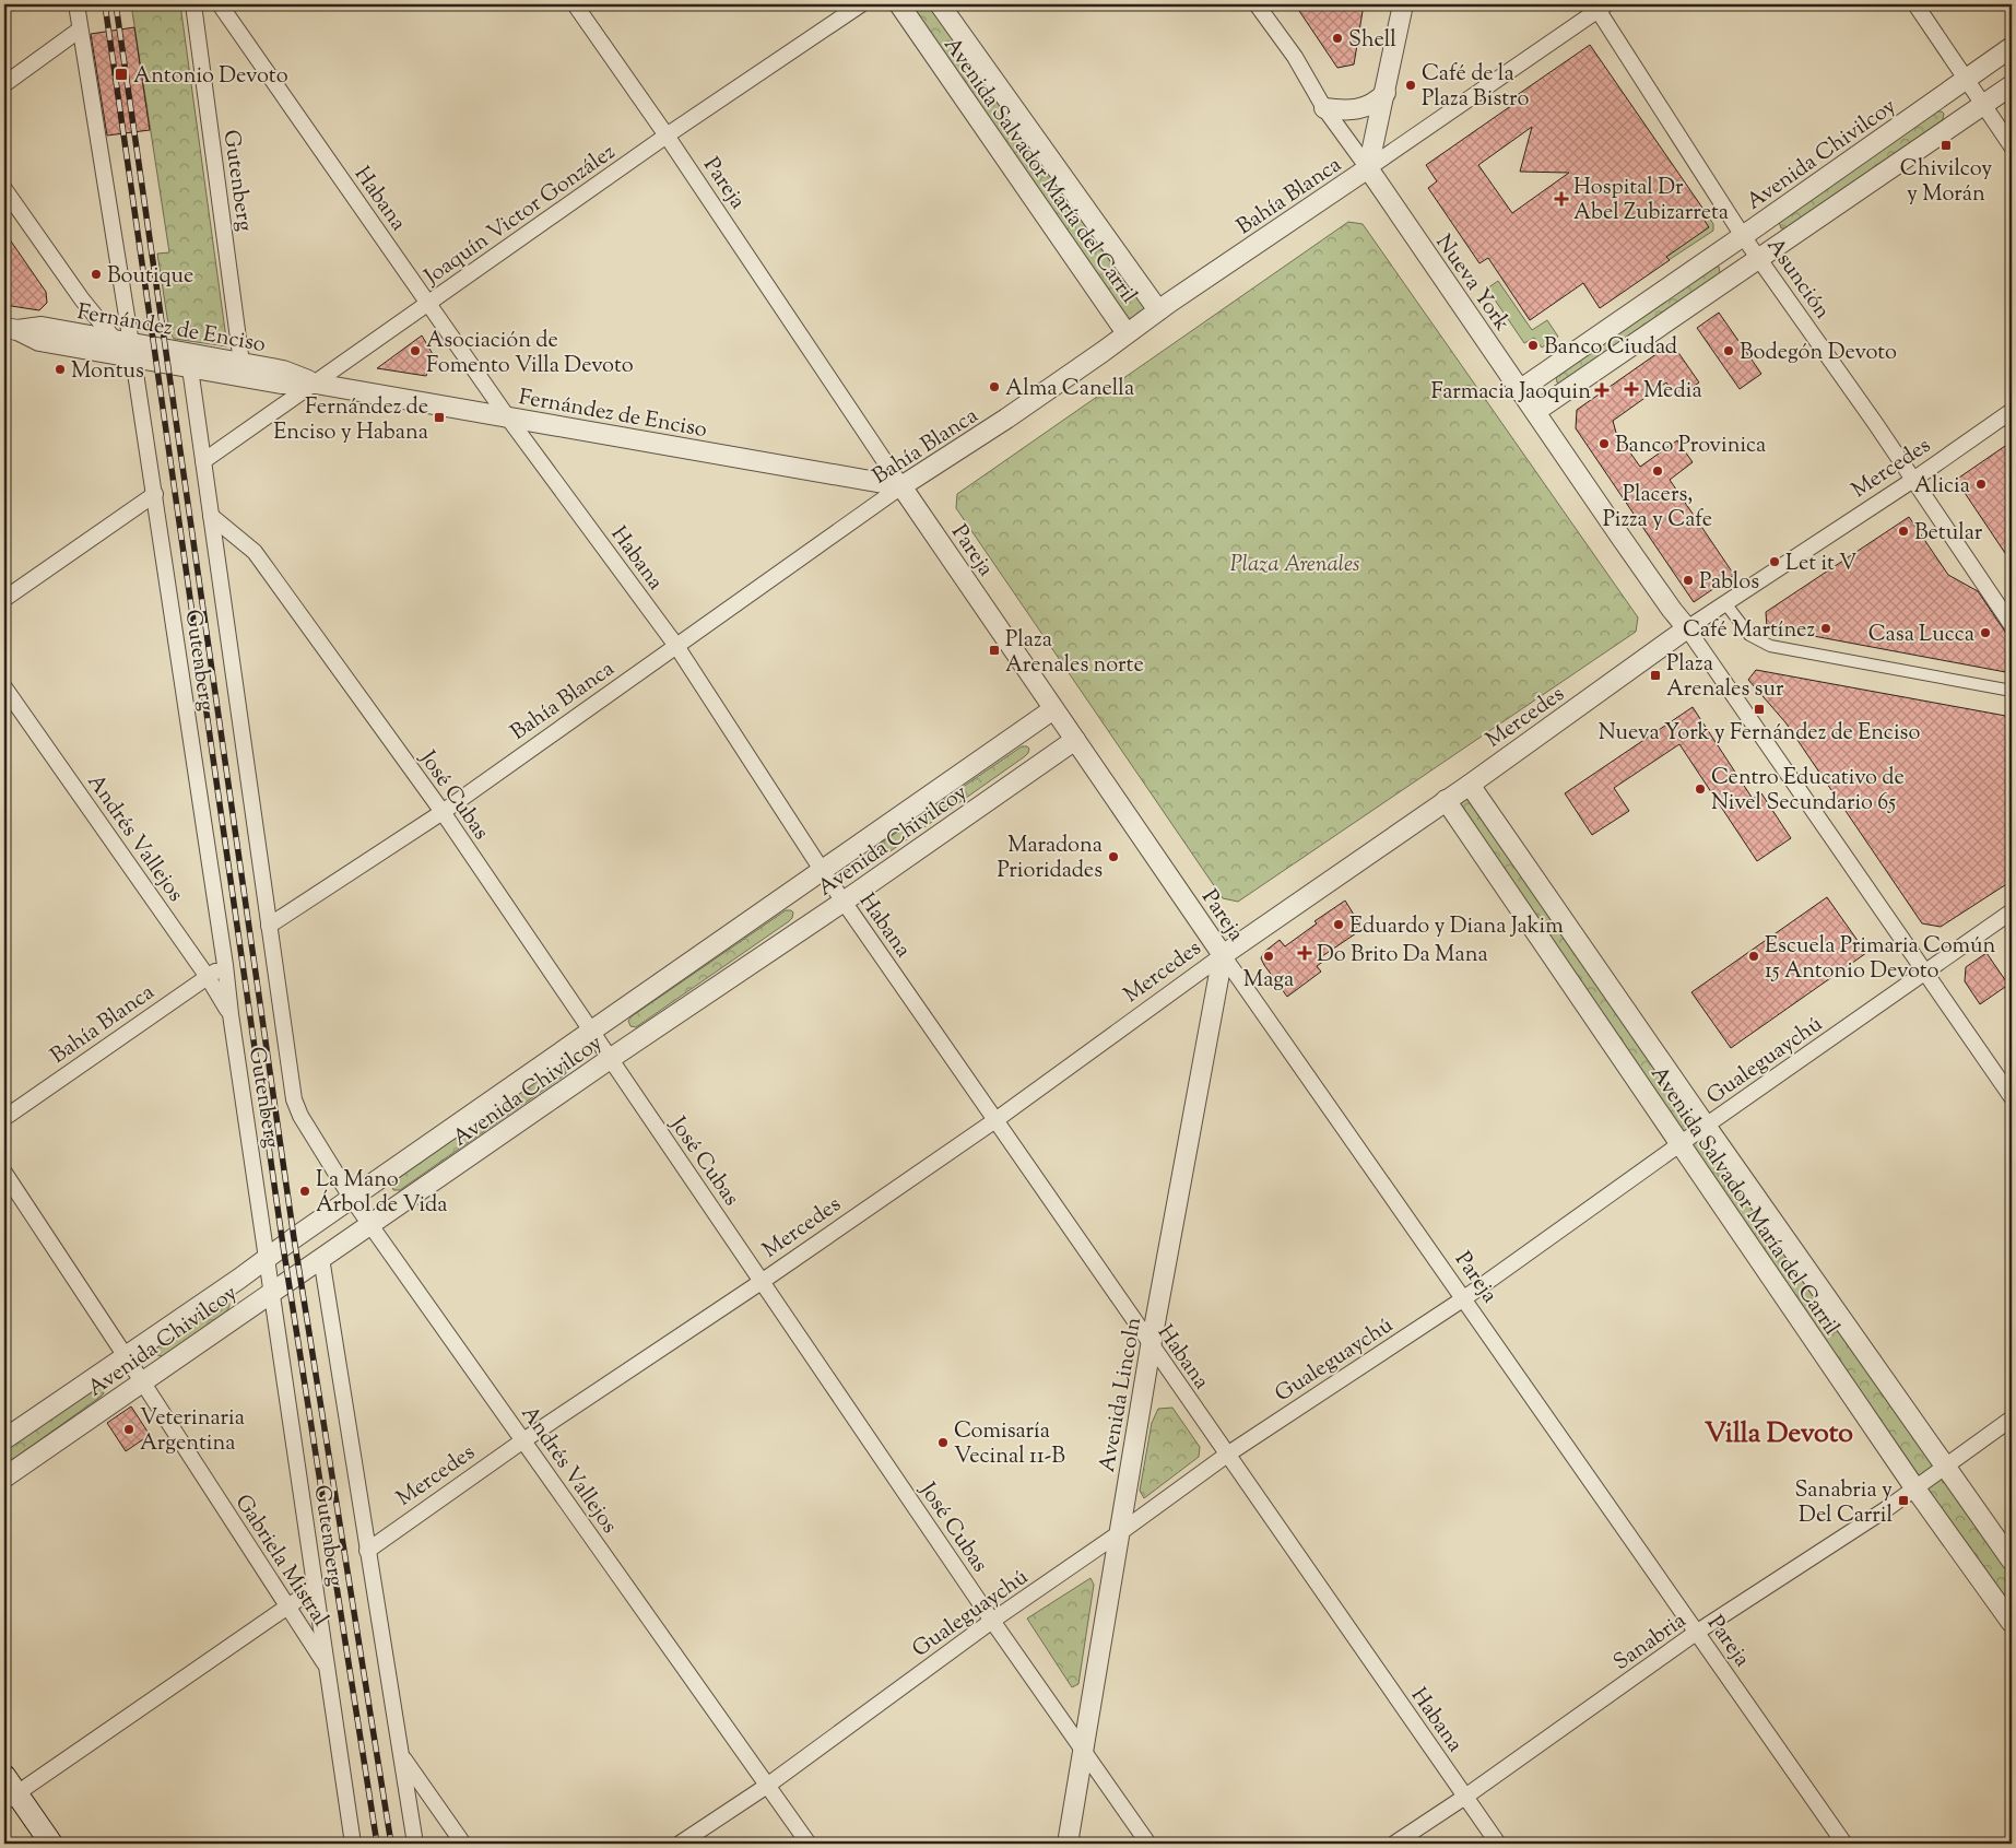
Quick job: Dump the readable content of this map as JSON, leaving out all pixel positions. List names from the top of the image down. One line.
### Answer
{"streets":{"street":["Avenida Chivilcoy","Avenida Salvador María del Carril","Gutenberg","Pareja","Bahía Blanca","Habana","Joaquín Victor González","Asunción","Nueva York","Fernández de Enciso","Mercedes","José Cubas","Andrés Vallejos","Gualeguaychú","Avenida Lincoln","Gabriela Mistral","Sanabria"]},"crossings":[["Avenida Chivilcoy","Gutenberg"],["Avenida Chivilcoy","Pareja"],["Avenida Chivilcoy","Habana"],["Avenida Chivilcoy","Asunción"],["Avenida Chivilcoy","Nueva York"],["Avenida Chivilcoy","José Cubas"],["Avenida Chivilcoy","Andrés Vallejos"],["Avenida Chivilcoy","Gabriela Mistral"],["Avenida Salvador María del Carril","Bahía Blanca"],["Avenida Salvador María del Carril","Mercedes"],["Avenida Salvador María del Carril","Gualeguaychú"],["Avenida Salvador María del Carril","Sanabria"],["Gutenberg","Bahía Blanca"],["Gutenberg","Joaquín Victor González"],["Gutenberg","Fernández de Enciso"],["Gutenberg","Mercedes"],["Gutenberg","José Cubas"],["Gutenberg","Andrés Vallejos"],["Gutenberg","Gabriela Mistral"],["Pareja","Bahía Blanca"],["Pareja","Joaquín Victor González"],["Pareja","Fernández de Enciso"],["Pareja","Mercedes"],["Pareja","Gualeguaychú"],["Pareja","Avenida Lincoln"],["Pareja","Sanabria"],["Bahía Blanca","Habana"],["Bahía Blanca","Asunción"],["Bahía Blanca","Nueva York"],["Bahía Blanca","Fernández de Enciso"],["Bahía Blanca","José Cubas"],["Bahía Blanca","Andrés Vallejos"],["Habana","Joaquín Victor González"],["Habana","Fernández de Enciso"],["Habana","Mercedes"],["Habana","Gualeguaychú"],["Habana","Avenida Lincoln"],["Habana","Sanabria"],["Joaquín Victor González","Fernández de Enciso"],["Asunción","Mercedes"],["Nueva York","Mercedes"],["Nueva York","Gualeguaychú"],["Mercedes","José Cubas"],["Mercedes","Andrés Vallejos"],["Mercedes","Avenida Lincoln"],["José Cubas","Gualeguaychú"],["José Cubas","Avenida Lincoln"],["Andrés Vallejos","Gualeguaychú"],["Gualeguaychú","Avenida Lincoln"]],"districts":["Villa Devoto"],"parks":["Plaza Arenales"],"places":{"other":["Shell","Café de la Plaza Bistro","Boutique","Banco Ciudad","Asociación de Fomento Villa Devoto","Bodegón Devoto","Montus","Alma Canella","Banco Provinica","Placers, Pizza y Cafe","Alicia","Betular","Let it V","Pablos","Café Martínez","Casa Lucca","Centro Educativo de Nivel Secundario 65","Maradona Prioridades","Eduardo y Diana Jakim","Maga","Escuela Primaria Común 15 Antonio Devoto","La Mano Árbol de Vida","Veterinaria Argentina","Comisaría Vecinal 11-B"],"transit":["Antonio Devoto","Chivilcoy y Morán","Fernández de Enciso y Habana","Plaza Arenales norte","Plaza Arenales sur","Nueva York y Fernández de Enciso","Sanabria y Del Carril"],"health":["Hospital Dr Abel Zubizarreta","Media","Farmacia Jaoquin","Do Brito Da Mana"]}}
